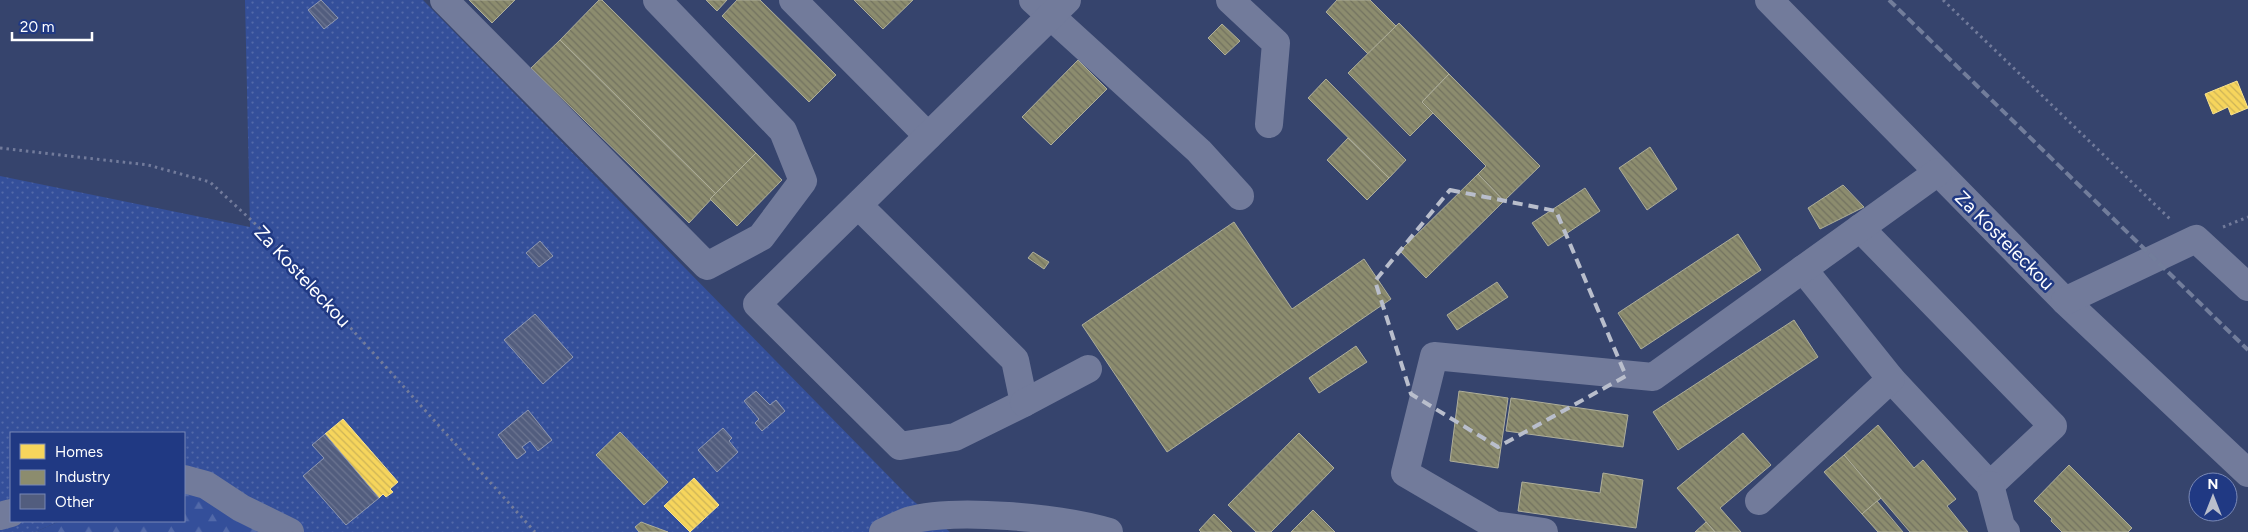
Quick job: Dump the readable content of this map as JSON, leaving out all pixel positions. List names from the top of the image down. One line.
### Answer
{"streets":{"street":["Za Kosteleckou"]},"legend":["Homes","Industry","Other"],"scale_bar":"20 m","north":"top"}
